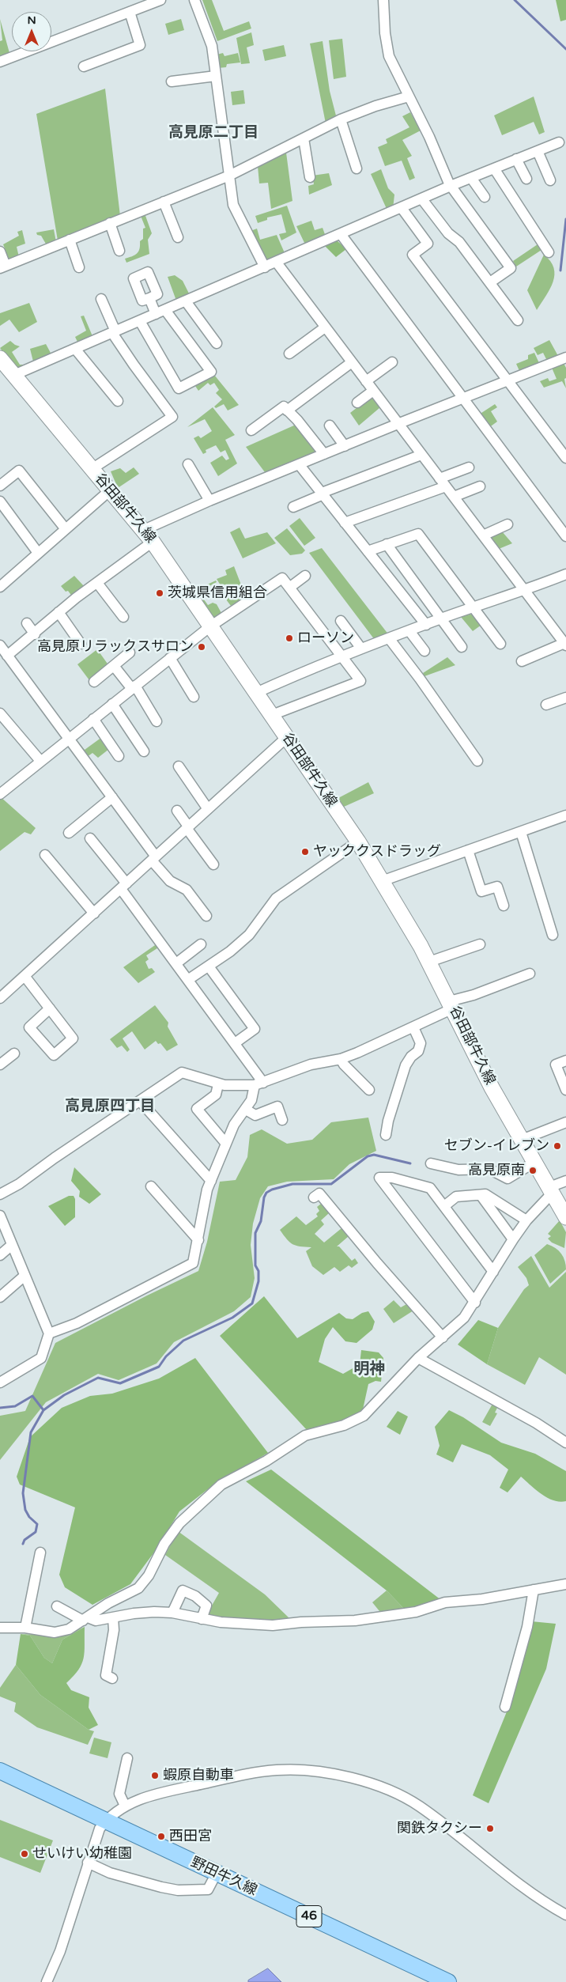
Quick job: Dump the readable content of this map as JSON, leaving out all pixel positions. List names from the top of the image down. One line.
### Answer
{"streets":{"main road":["谷田部牛久線","野田牛久線","46"]},"districts":["高見原二丁目","高見原四丁目","明神"],"places":["茨城県信用組合","ローソン","高見原リラックスサロン","ヤッククスドラッグ","セブン-イレブン","高見原南","蝦原自動車","関鉄タクシー","西田宮","せいけい幼稚園"],"north":"top"}
